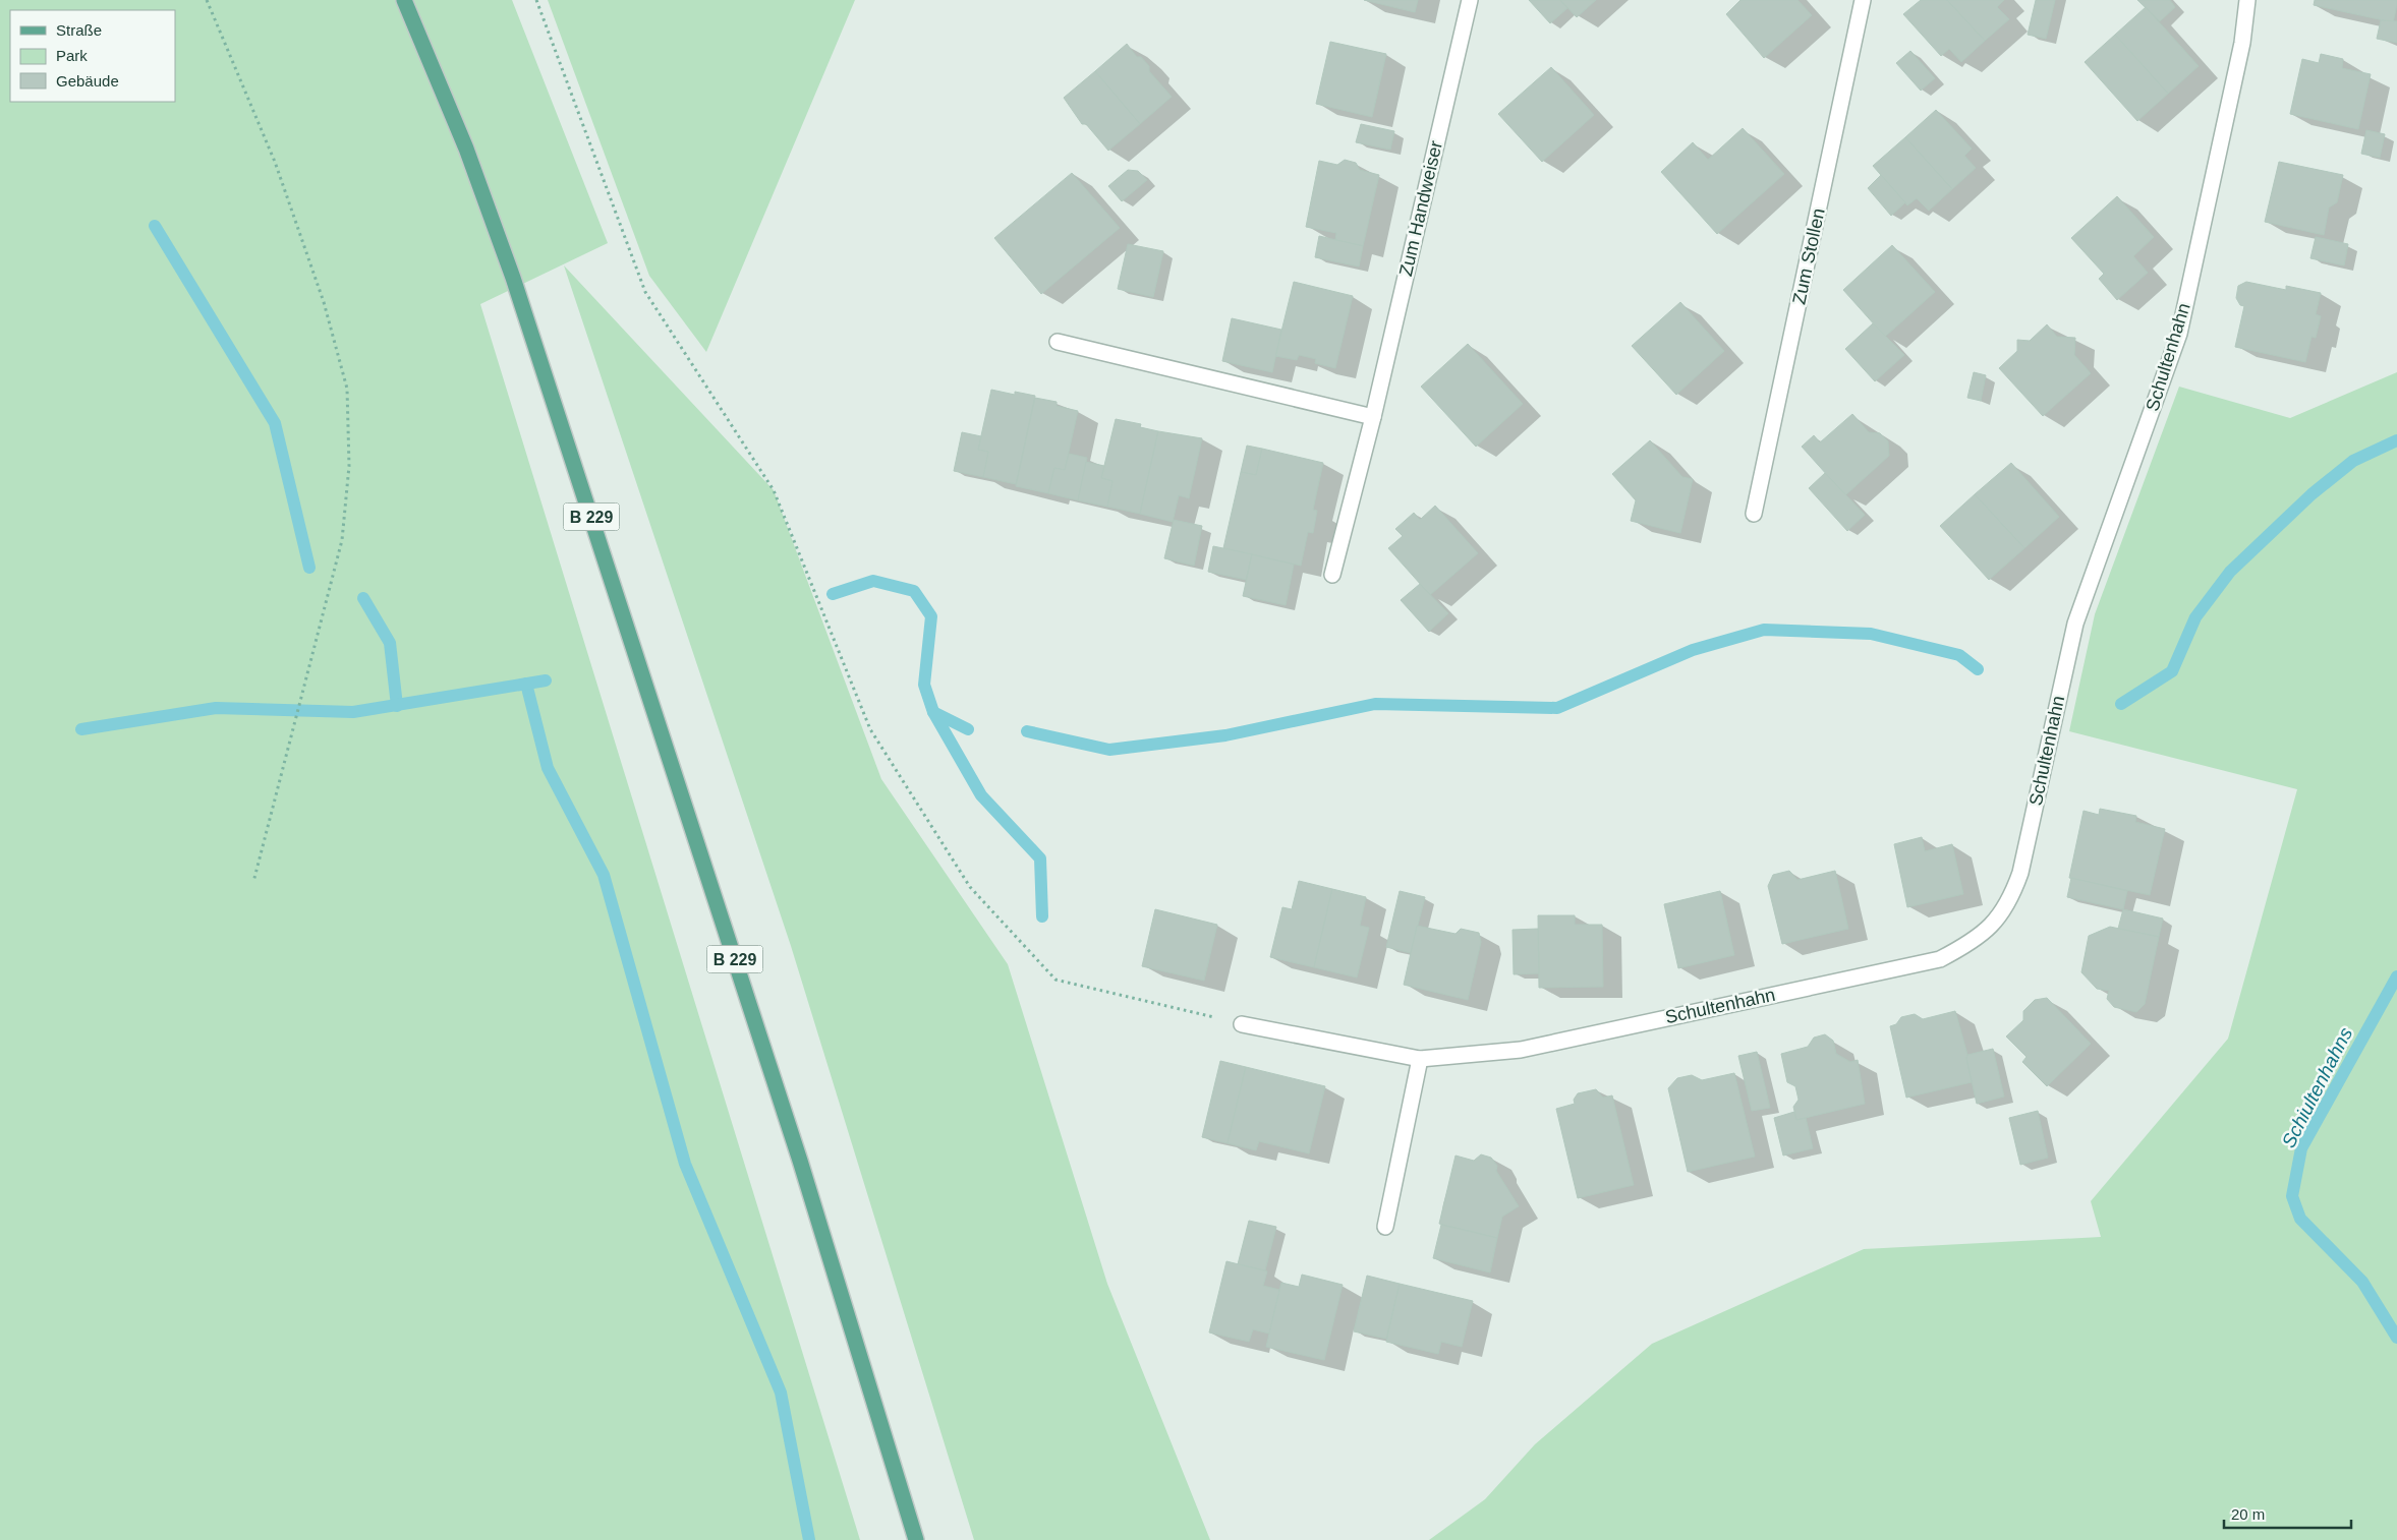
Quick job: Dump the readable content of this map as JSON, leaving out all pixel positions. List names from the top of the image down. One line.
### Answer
{"streets":{"main road":["B 229"],"street":["Zum Handweiser","Zum Stollen","Schultenhahn"]},"water":["Schiultenhahns"],"legend":["Straße","Park","Gebäude"],"scale_bar":"20 m"}
